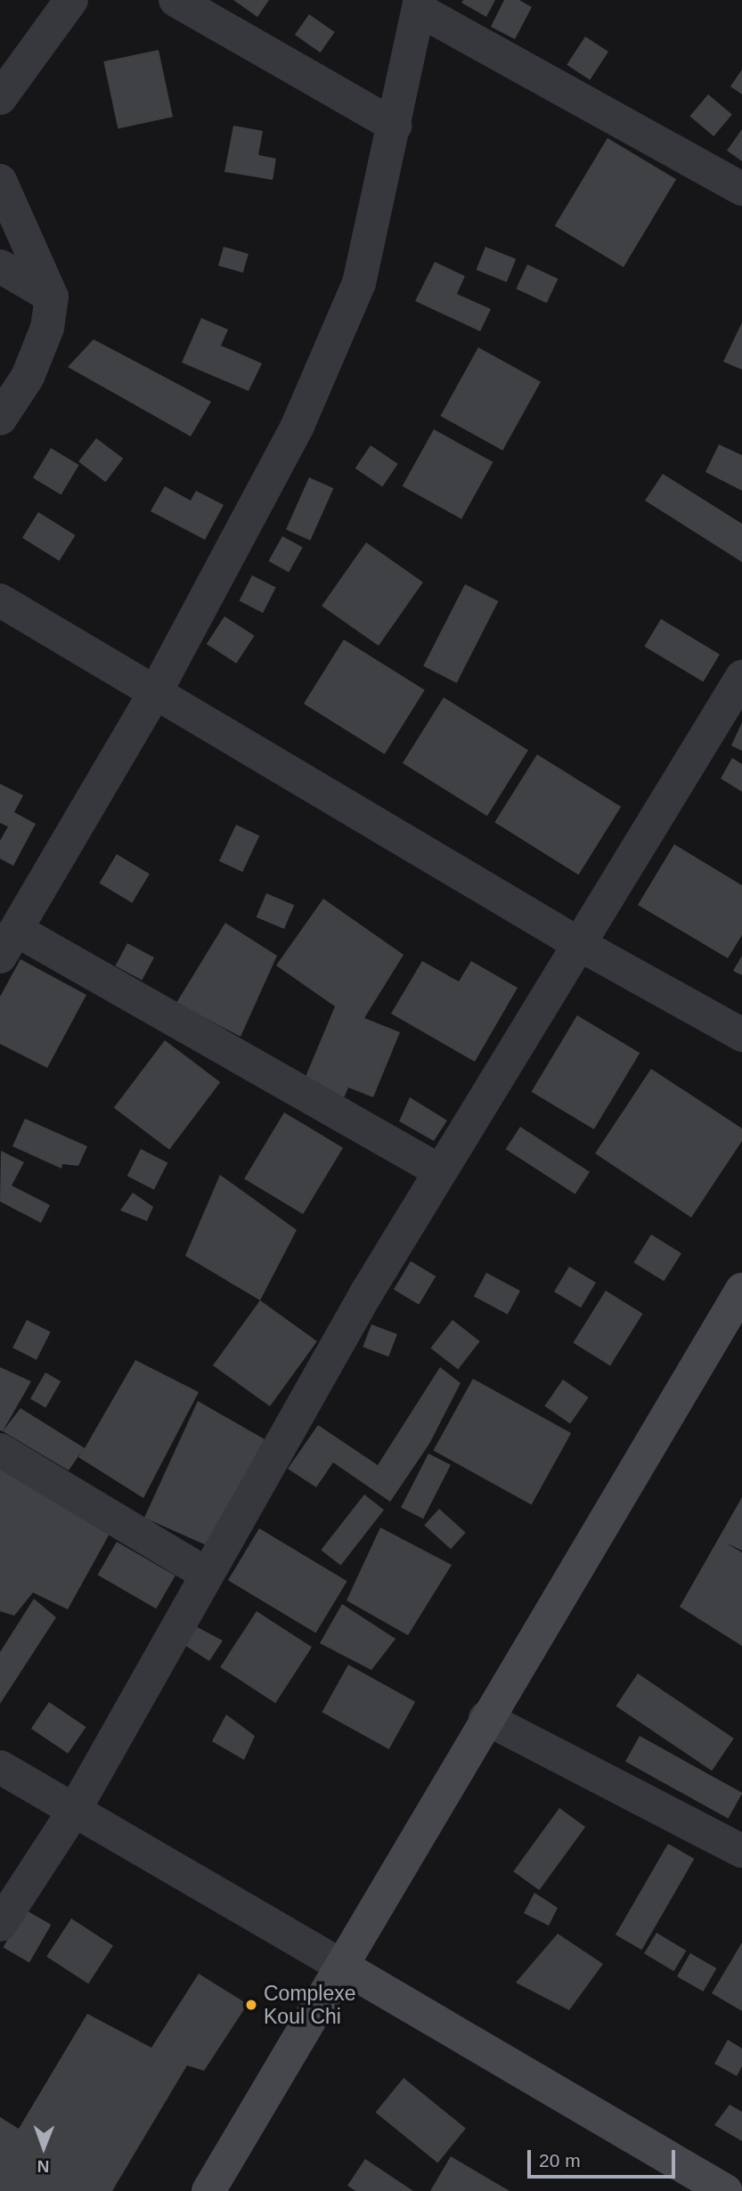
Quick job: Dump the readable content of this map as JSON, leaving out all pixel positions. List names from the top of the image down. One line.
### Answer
{"places":["Complexe Koul Chi"],"scale_bar":"20 m","north":"bottom"}
